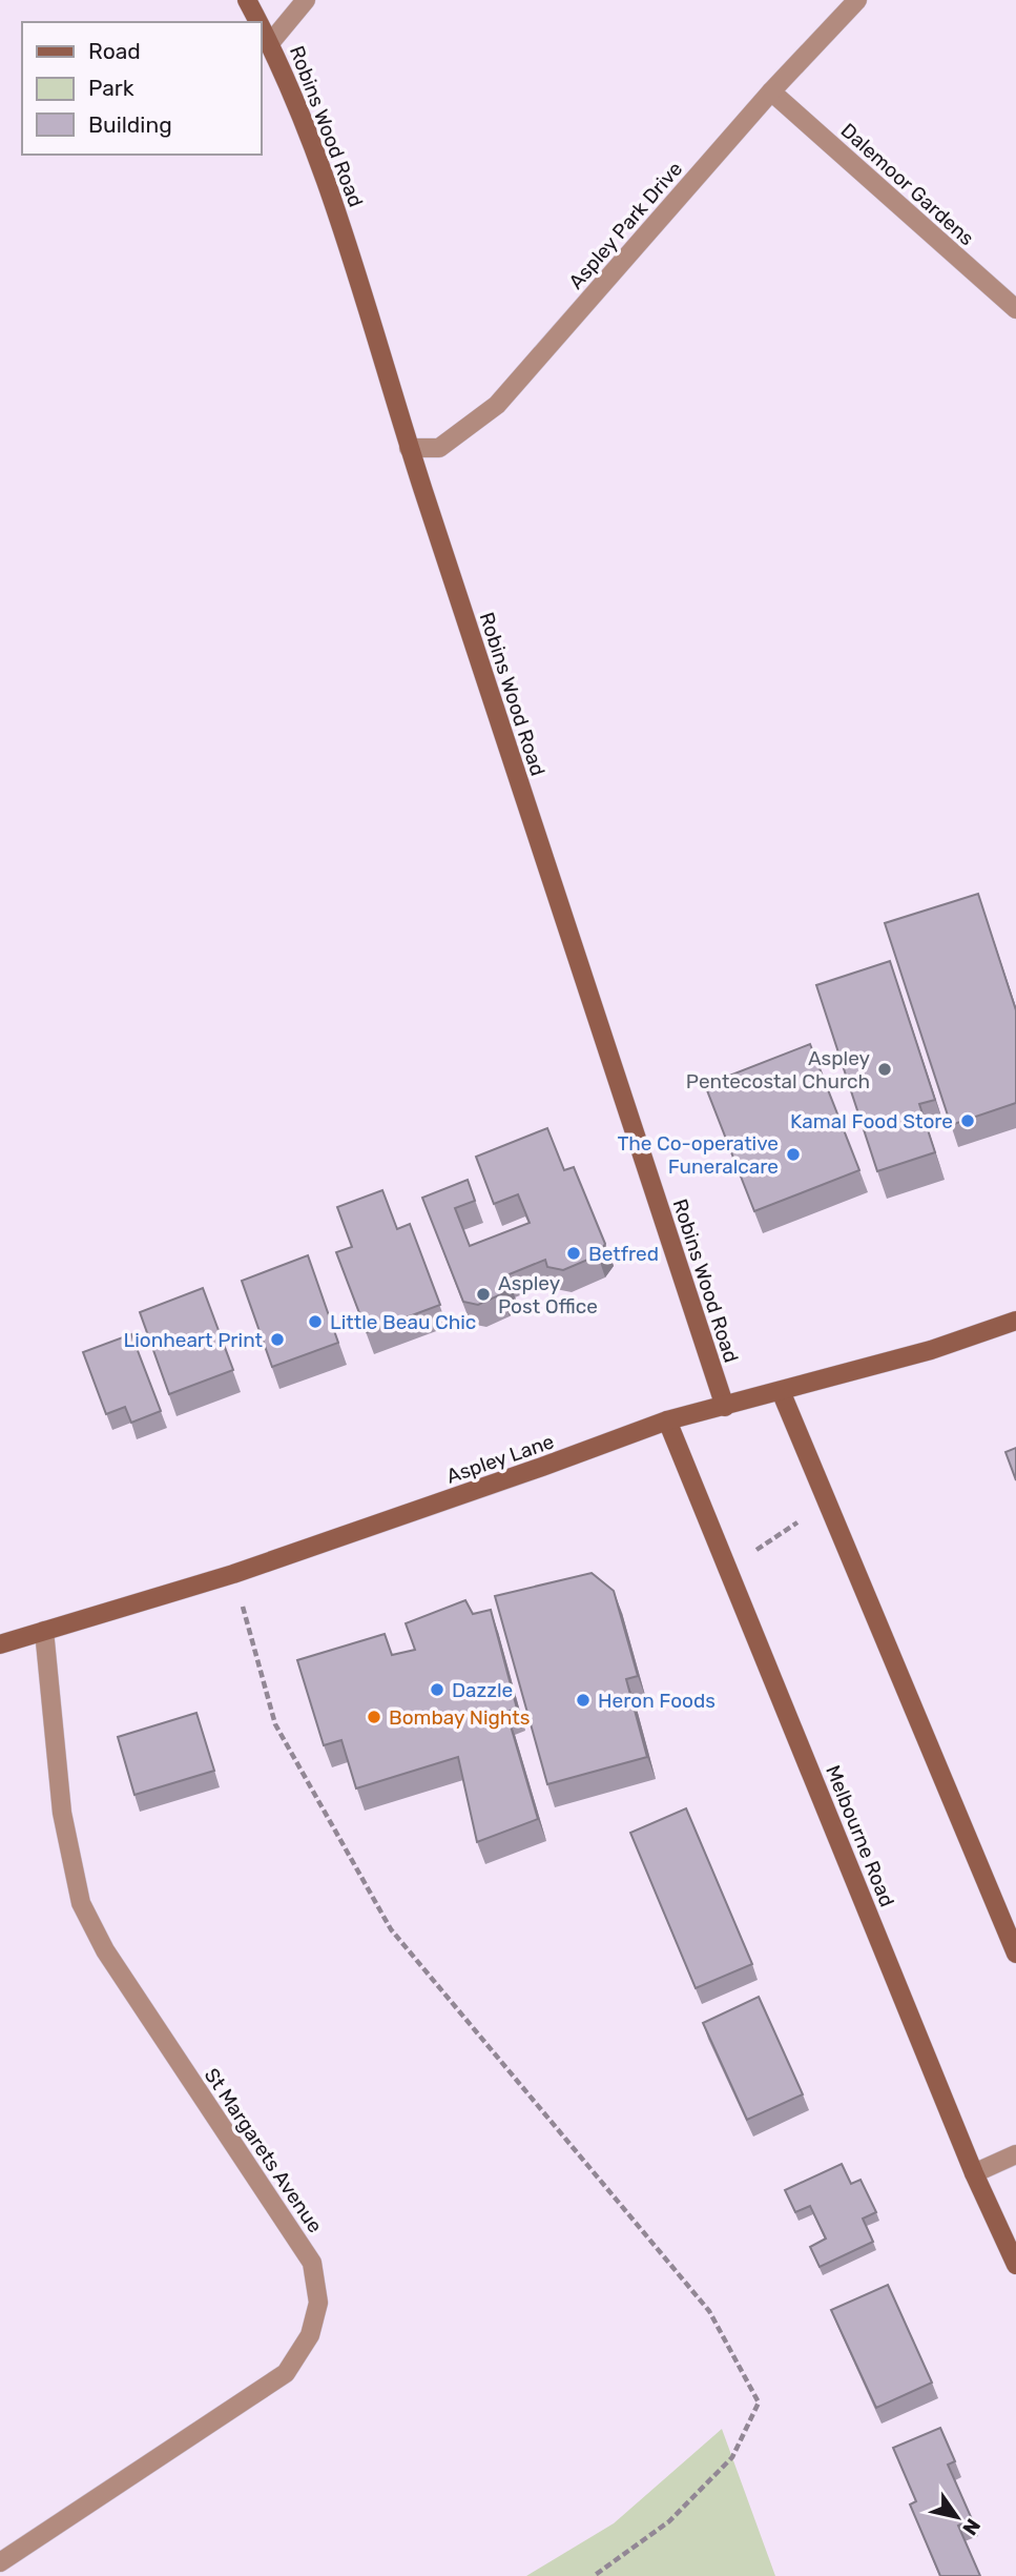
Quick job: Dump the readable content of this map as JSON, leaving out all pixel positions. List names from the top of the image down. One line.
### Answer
{"streets":{"street":["Robins Wood Road","Dalemoor Gardens","Aspley Park Drive","Aspley Lane","Melbourne Road","St Margarets Avenue"]},"crossings":[["Robins Wood Road","Aspley Park Drive"],["Robins Wood Road","Aspley Lane"],["Dalemoor Gardens","Aspley Park Drive"],["Aspley Lane","Melbourne Road"],["Aspley Lane","St Margarets Avenue"]],"places":["Aspley Pentecostal Church","Kamal Food Store","The Co-operative Funeralcare","Betfred","Aspley Post Office","Little Beau Chic","Lionheart Print","Dazzle","Heron Foods","Bombay Nights"],"legend":["Road","Park","Building"],"north":"bottom right"}
